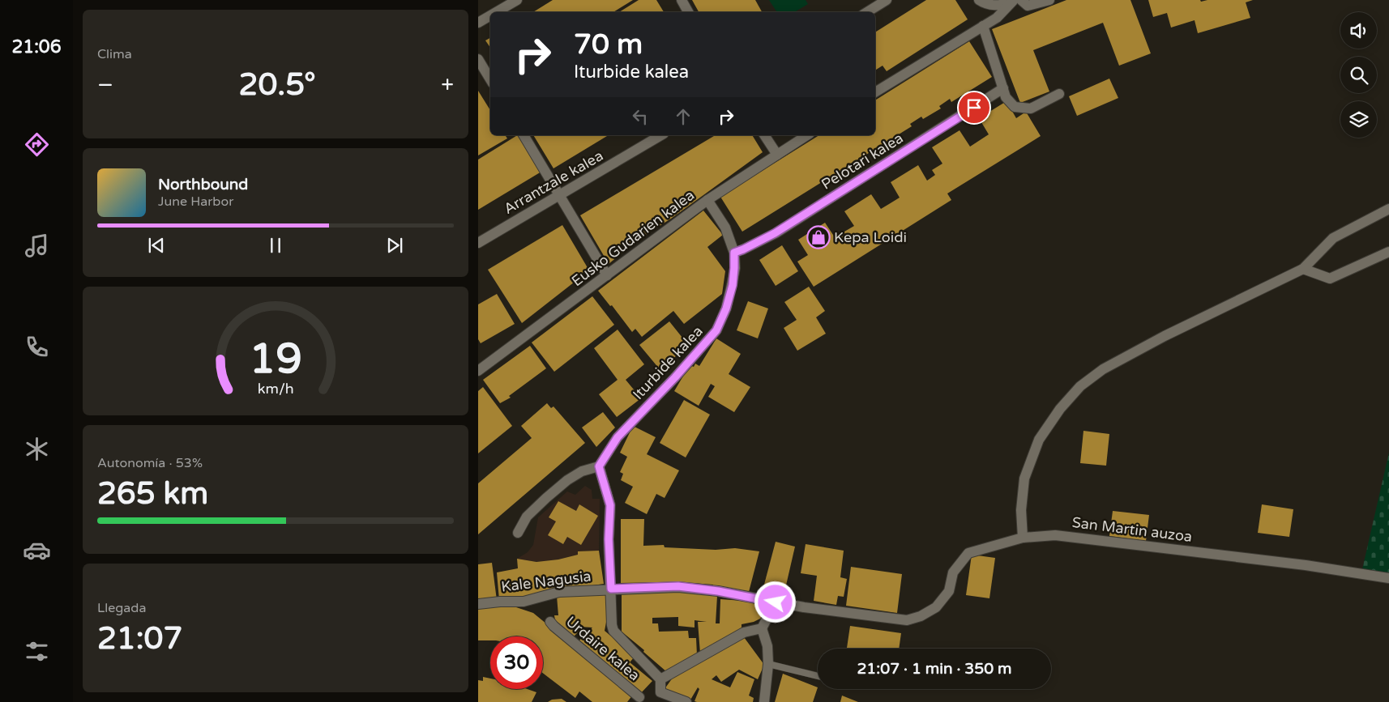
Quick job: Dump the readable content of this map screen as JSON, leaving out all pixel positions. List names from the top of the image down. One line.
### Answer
{"streets":{"street":["Pelotari kalea","Arrantzale kalea","Eusko Gudarien kalea","Iturbide kalea","San Martin auzoa","Kale Nagusia","Urdaire kalea"]},"crossings":[["Pelotari kalea","Iturbide kalea"],["Eusko Gudarien kalea","Iturbide kalea"],["San Martin auzoa","Kale Nagusia"]],"places":{"shop":["Kepa Loidi"]},"page":{"tabs":"21:06","tile":["Clima",["Autonomía · 53%","265 km"],["Llegada","21:07"]],"turn":["70 m","Iturbide kalea"],"heat":["−","20.5°","+"],"song":["Northbound","June Harbor"],"limit":"30","trip":"21:07 · 1 min · 350 m","gauge":["19","km/h"]}}
